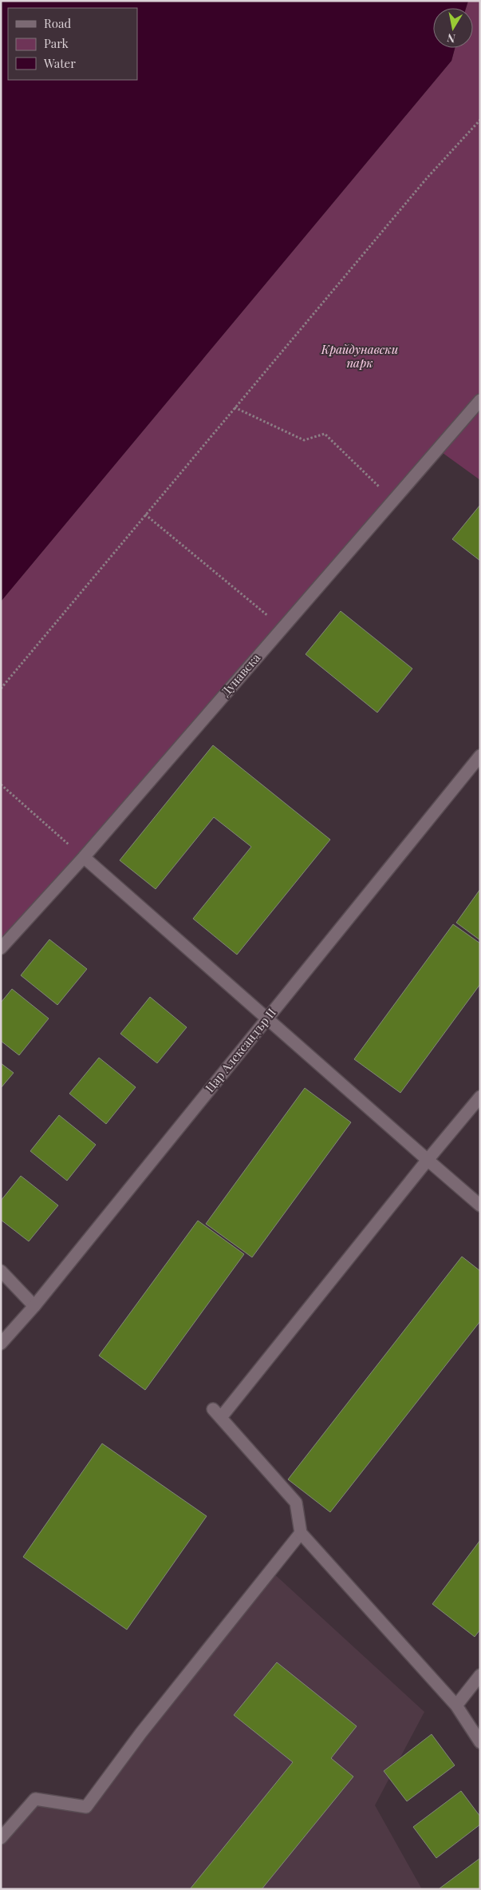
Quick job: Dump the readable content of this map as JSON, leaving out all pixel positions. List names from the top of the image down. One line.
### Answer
{"streets":{"street":["Дунавска","Цар Александър II"]},"parks":["Крайдунавски парк"],"legend":["Road","Park","Water"],"north":"bottom"}
